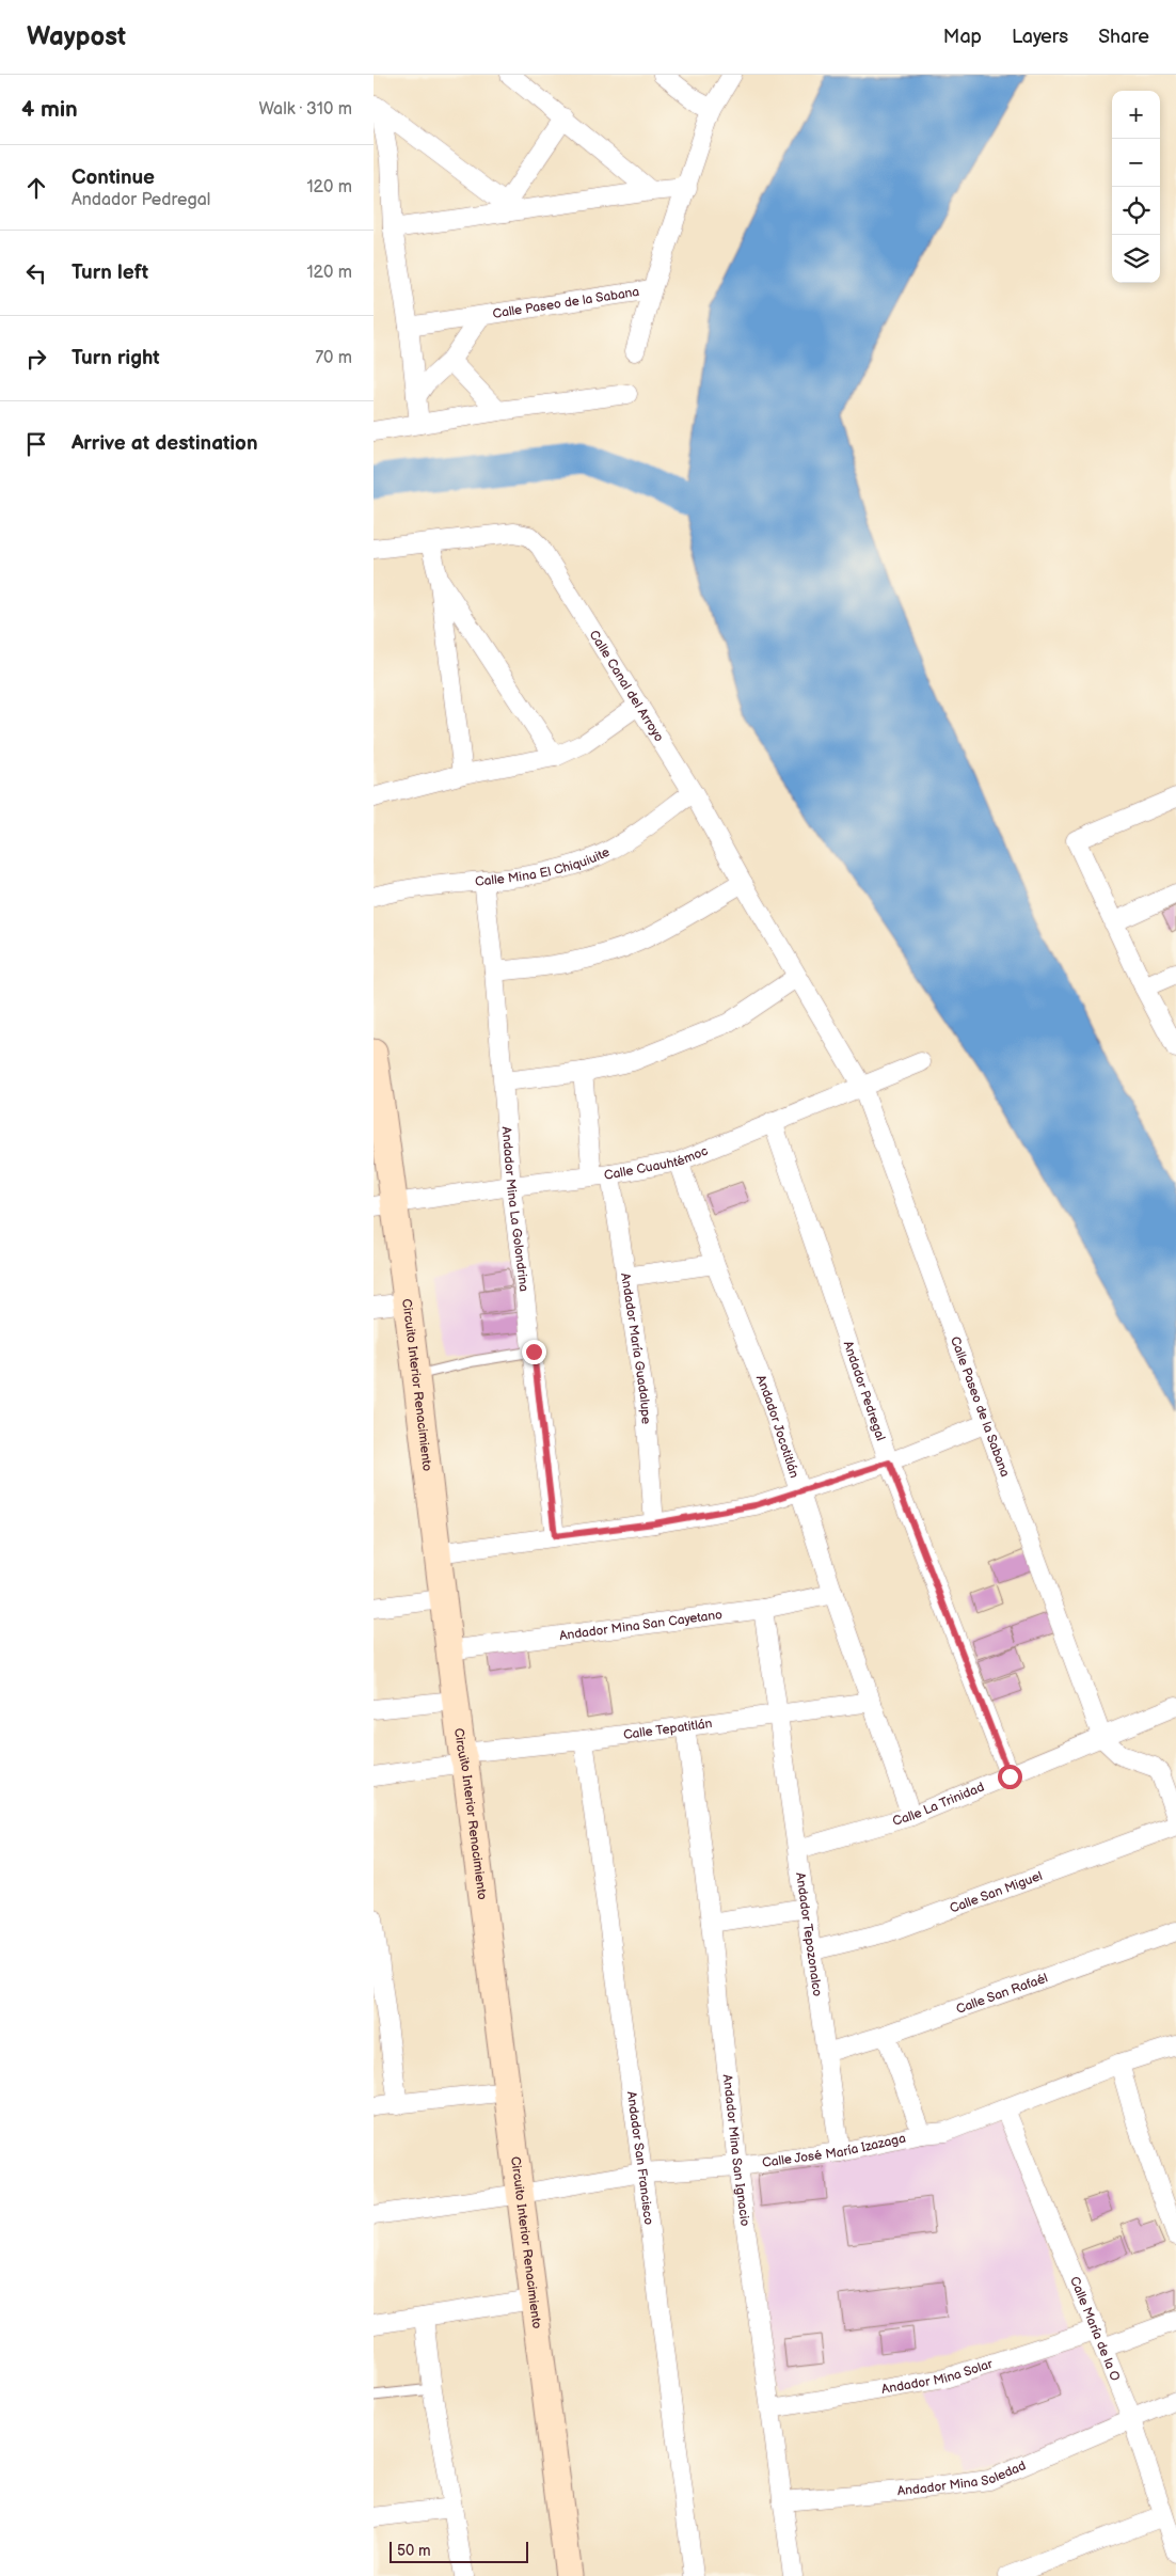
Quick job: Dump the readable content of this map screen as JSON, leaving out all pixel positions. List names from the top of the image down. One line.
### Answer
{"streets":{"main road":["Circuito Interior Renacimiento"],"street":["Calle Paseo de la Sabana","Calle Canal del Arroyo","Calle Mina El Chiquiuite","Calle Cuauhtémoc","Andador Mina La Golondrina","Andador María Guadalupe","Andador Pedregal","Andador Jocotitlán","Andador Mina San Cayetano","Calle Tepatitlán","Calle La Trinidad","Calle San Miguel","Andador Tepozonalco","Calle San Rafaél","Calle José María Izazaga","Andador Mina San Ignacio","Andador San Francisco","Calle María de la O","Andador Mina Solar","Andador Mina Soledad"]},"crossings":[["Calle Paseo de la Sabana","Calle Canal del Arroyo"],["Calle Paseo de la Sabana","Calle Cuauhtémoc"],["Calle Paseo de la Sabana","Calle La Trinidad"],["Calle Canal del Arroyo","Calle Mina El Chiquiuite"],["Calle Mina El Chiquiuite","Andador Mina La Golondrina"],["Calle Cuauhtémoc","Andador Mina La Golondrina"],["Calle Cuauhtémoc","Andador María Guadalupe"],["Calle Cuauhtémoc","Circuito Interior Renacimiento"],["Calle Cuauhtémoc","Andador Pedregal"],["Calle Cuauhtémoc","Andador Jocotitlán"],["Circuito Interior Renacimiento","Andador Mina San Cayetano"],["Circuito Interior Renacimiento","Calle Tepatitlán"],["Circuito Interior Renacimiento","Calle José María Izazaga"],["Andador Pedregal","Calle La Trinidad"],["Andador Jocotitlán","Andador Mina San Cayetano"],["Andador Jocotitlán","Calle Tepatitlán"],["Andador Jocotitlán","Calle La Trinidad"],["Andador Mina San Cayetano","Andador Tepozonalco"],["Calle Tepatitlán","Andador Tepozonalco"],["Calle Tepatitlán","Andador Mina San Ignacio"],["Calle Tepatitlán","Andador San Francisco"],["Calle La Trinidad","Andador Tepozonalco"],["Calle San Miguel","Andador Tepozonalco"],["Andador Tepozonalco","Calle San Rafaél"],["Andador Tepozonalco","Calle José María Izazaga"],["Calle José María Izazaga","Andador Mina San Ignacio"],["Calle José María Izazaga","Andador San Francisco"],["Calle José María Izazaga","Calle María de la O"],["Andador Mina San Ignacio","Andador Mina Solar"],["Andador Mina San Ignacio","Andador Mina Soledad"],["Calle María de la O","Andador Mina Solar"],["Calle María de la O","Andador Mina Soledad"]],"scale_bar":"50 m","page":{"header":"Waypost","nav":["Map","Layers","Share"],"heading":["4 min","Walk · 310 m"],"map_buttons":["+","−"],"list":[["Continue","Andador Pedregal","120 m"],["Turn left","120 m"],["Turn right","70 m"],"Arrive at destination"],"scale":"50 m"}}
